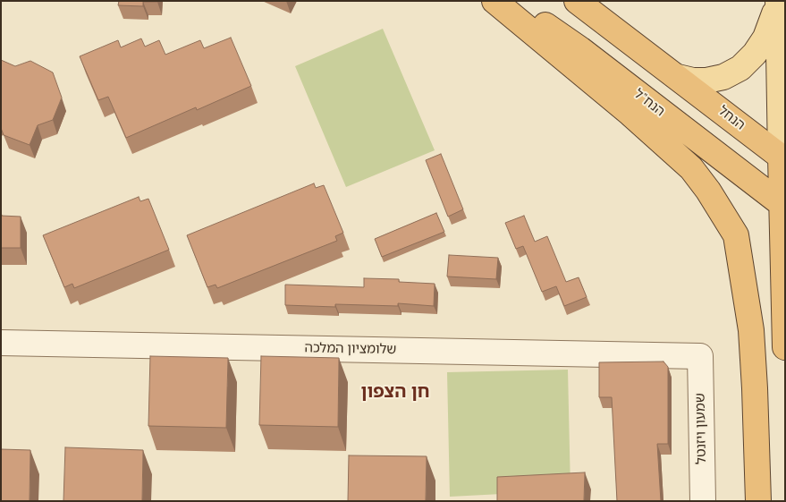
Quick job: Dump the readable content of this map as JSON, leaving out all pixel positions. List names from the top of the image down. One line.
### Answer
{"streets":{"highway":["הנח\"ל","הנחל"],"street":["שלומציון המלכה","שמעון ויזנטל"]},"crossings":[["שלומציון המלכה","שמעון ויזנטל"]],"districts":["חן הצפון"]}
